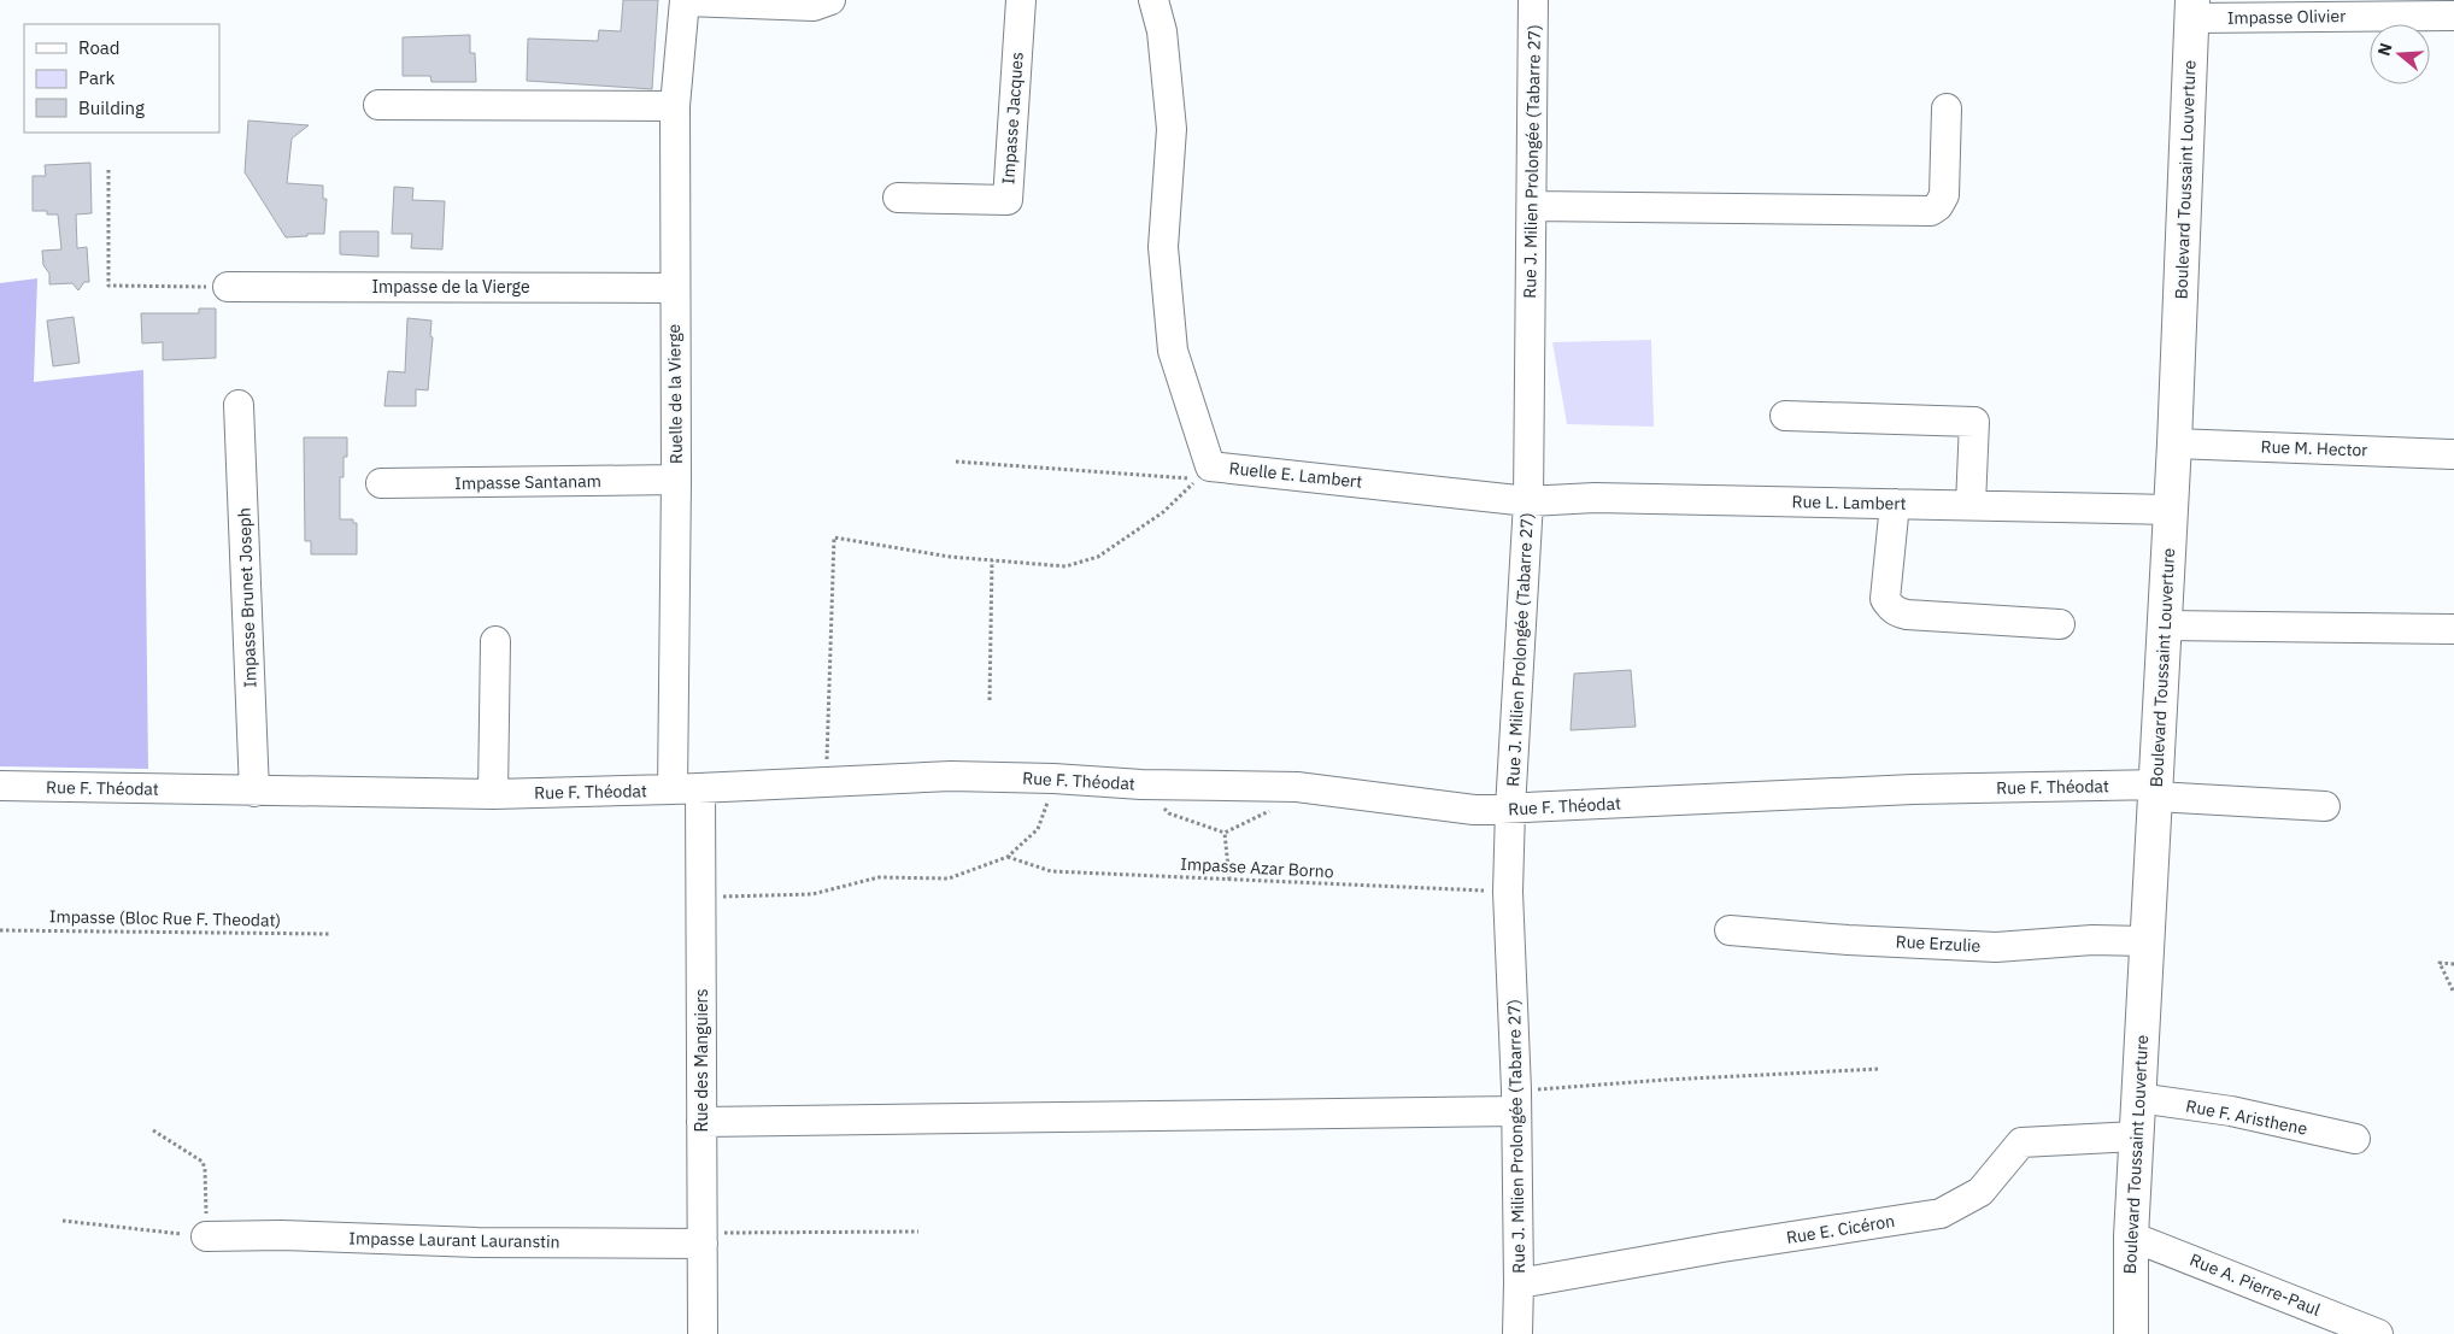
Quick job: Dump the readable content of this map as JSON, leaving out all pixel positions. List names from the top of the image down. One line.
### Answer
{"streets":{"main road":["Boulevard Toussaint Louverture"],"street":["Impasse Olivier","Impasse Jacques","Rue J. Milien Prolongée (Tabarre 27)","Impasse de la Vierge","Ruelle de la Vierge","Rue M. Hector","Ruelle E. Lambert","Impasse Santanam","Rue L. Lambert","Impasse Brunet Joseph","Rue F. Théodat","Rue Erzulie","Rue des Manguiers","Rue F. Aristhene","Rue E. Cicéron","Impasse Laurant Lauranstin","Rue A. Pierre-Paul"],"path":["Impasse Azar Borno","Impasse (Bloc Rue F. Theodat)"]},"crossings":[["Impasse Olivier","Boulevard Toussaint Louverture"],["Rue J. Milien Prolongée (Tabarre 27)","Ruelle E. Lambert"],["Rue J. Milien Prolongée (Tabarre 27)","Rue L. Lambert"],["Rue J. Milien Prolongée (Tabarre 27)","Rue F. Théodat"],["Rue J. Milien Prolongée (Tabarre 27)","Impasse Azar Borno"],["Rue J. Milien Prolongée (Tabarre 27)","Rue E. Cicéron"],["Boulevard Toussaint Louverture","Rue M. Hector"],["Boulevard Toussaint Louverture","Rue L. Lambert"],["Boulevard Toussaint Louverture","Rue F. Théodat"],["Boulevard Toussaint Louverture","Rue Erzulie"],["Boulevard Toussaint Louverture","Rue F. Aristhene"],["Boulevard Toussaint Louverture","Rue E. Cicéron"],["Boulevard Toussaint Louverture","Rue A. Pierre-Paul"],["Impasse de la Vierge","Ruelle de la Vierge"],["Ruelle de la Vierge","Impasse Santanam"],["Ruelle de la Vierge","Rue F. Théodat"],["Ruelle de la Vierge","Rue des Manguiers"],["Ruelle E. Lambert","Rue L. Lambert"],["Impasse Brunet Joseph","Rue F. Théodat"],["Rue F. Théodat","Rue des Manguiers"],["Rue des Manguiers","Impasse Laurant Lauranstin"]],"legend":["Road","Park","Building"],"north":"left"}
